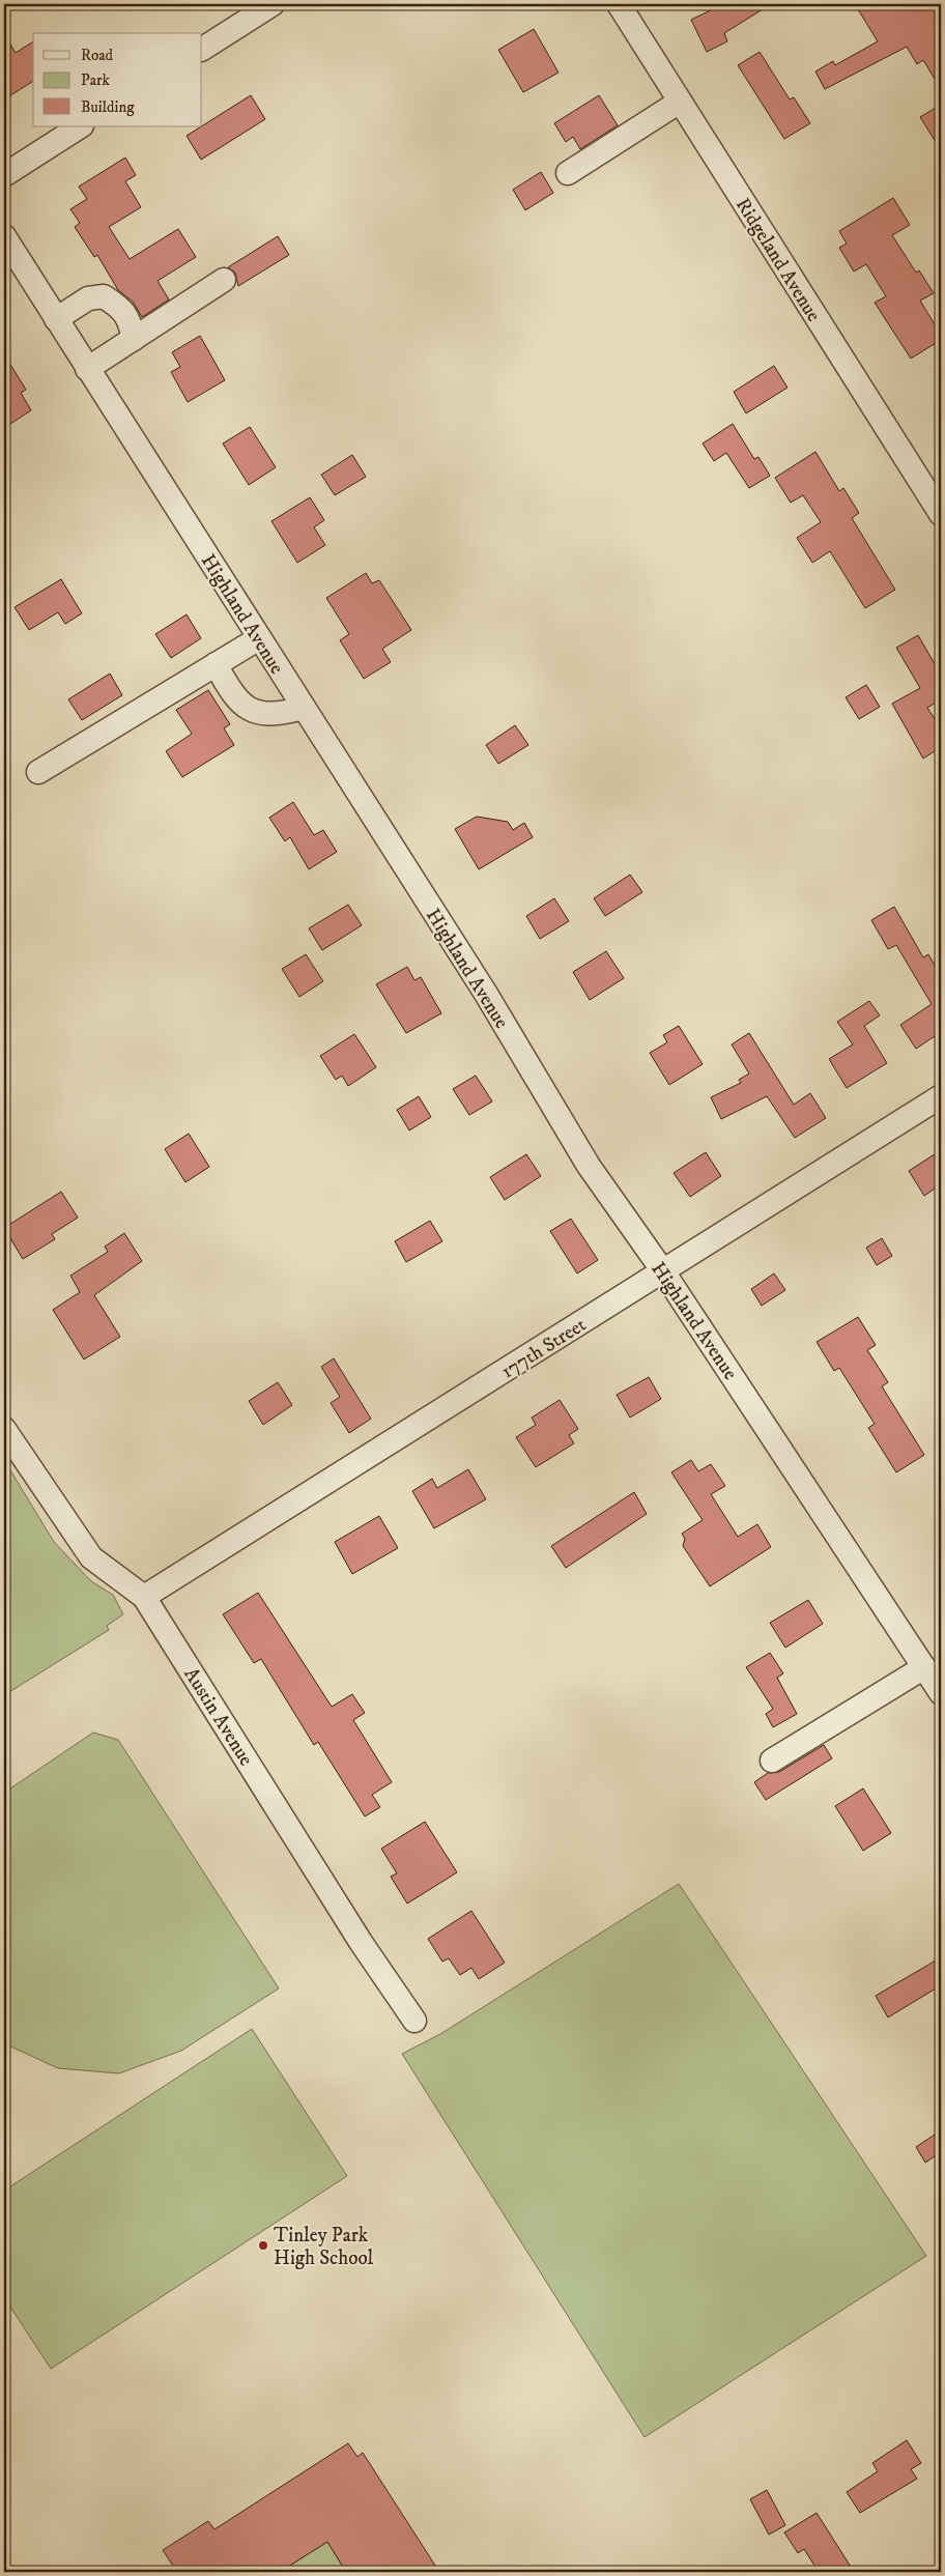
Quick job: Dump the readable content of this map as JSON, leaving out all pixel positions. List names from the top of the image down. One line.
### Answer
{"streets":{"street":["Ridgeland Avenue","Highland Avenue","177th Street","Austin Avenue"]},"crossings":[["Highland Avenue","177th Street"],["177th Street","Austin Avenue"]],"places":["Tinley Park High School"],"legend":["Road","Park","Building"]}
